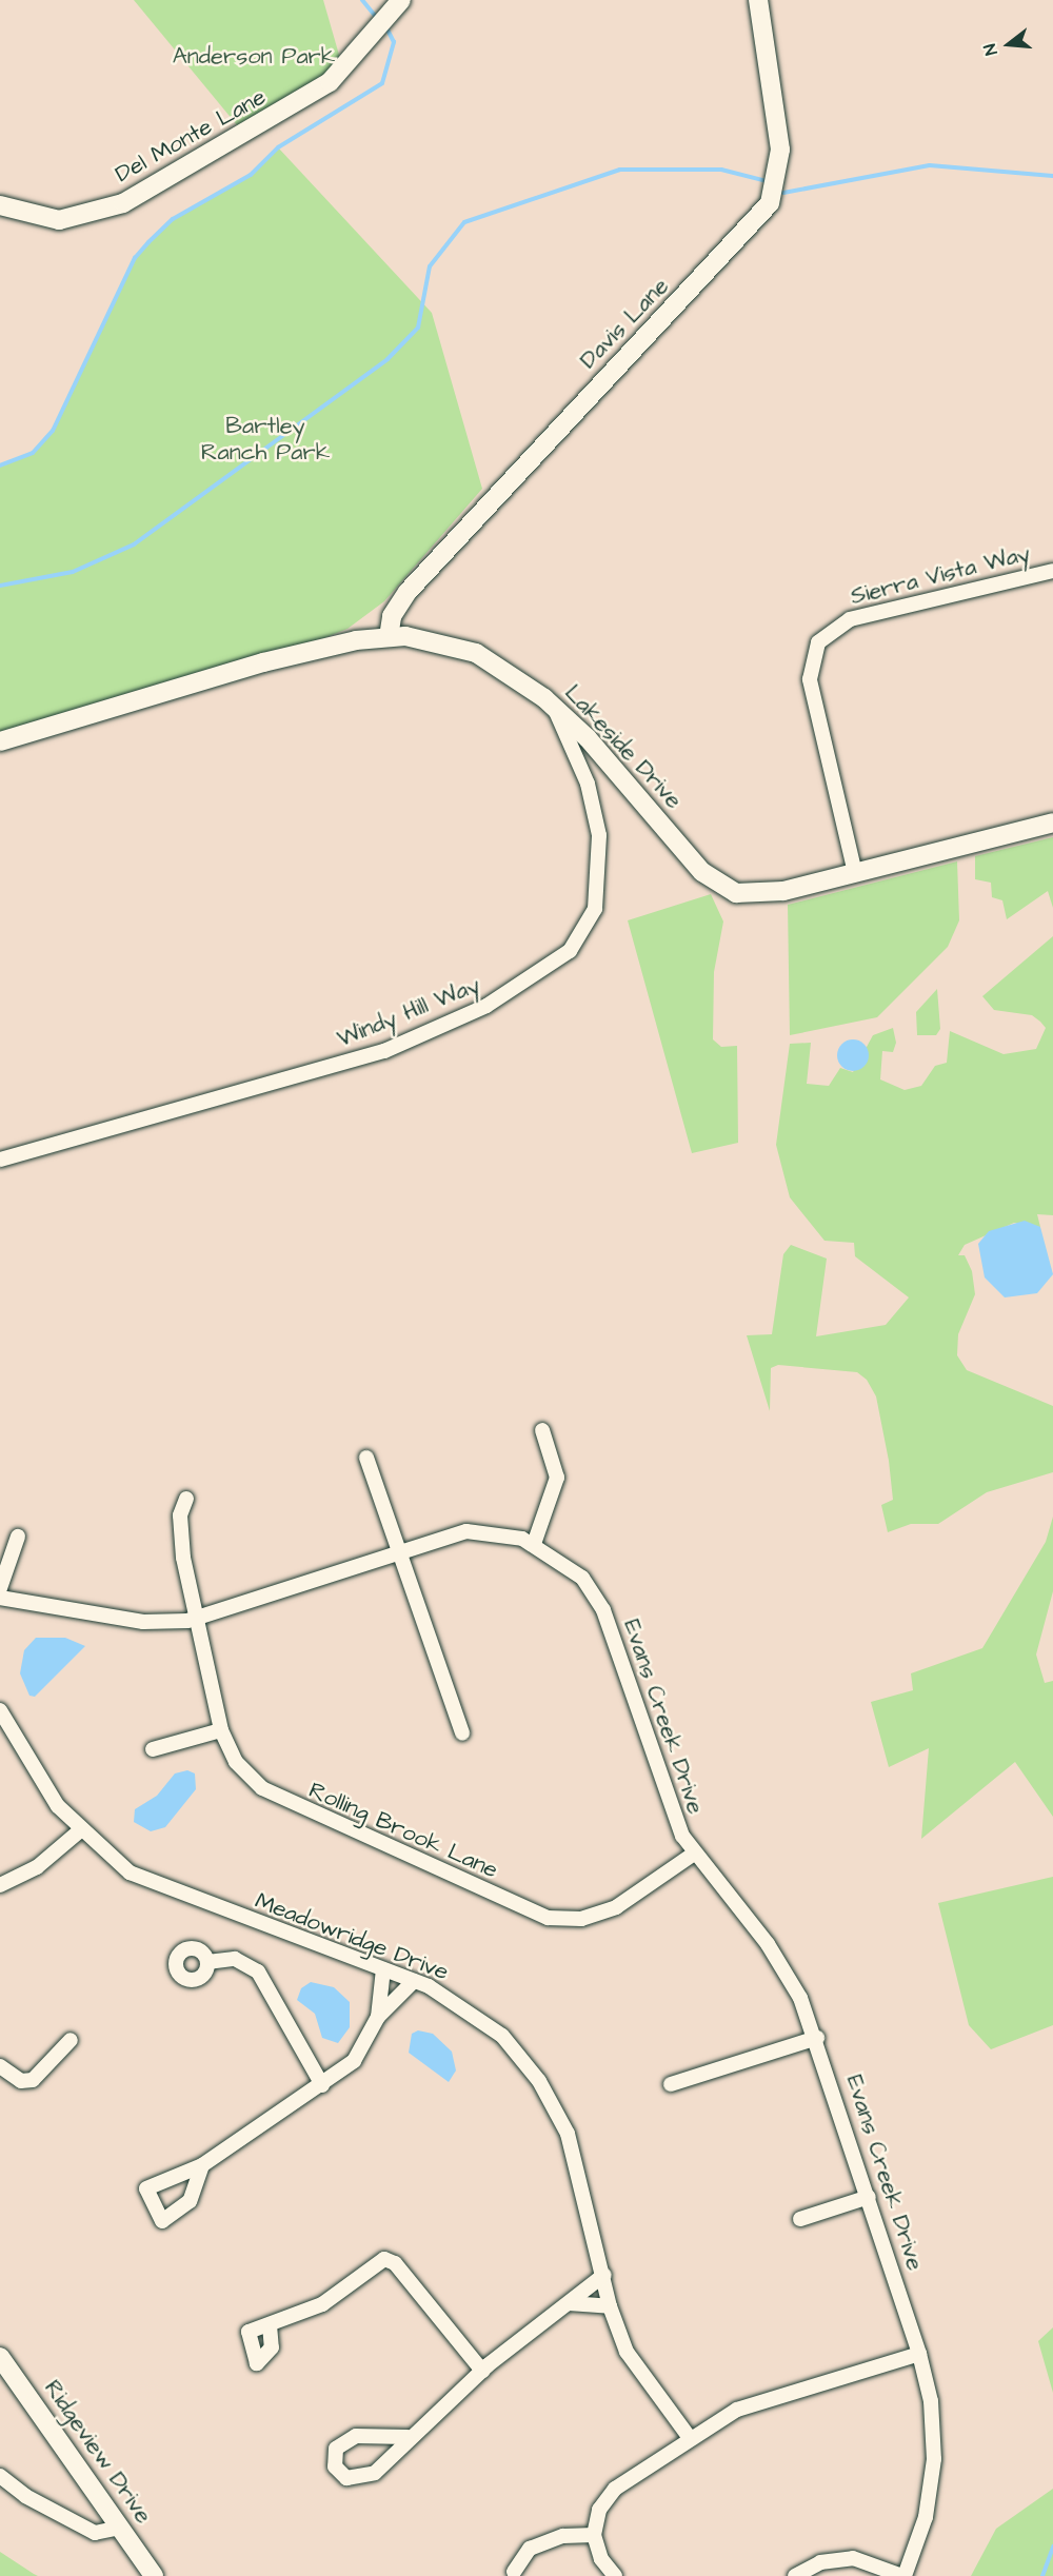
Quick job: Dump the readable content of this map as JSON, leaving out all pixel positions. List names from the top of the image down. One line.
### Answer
{"streets":{"street":["Del Monte Lane","Davis Lane","Sierra Vista Way","Lakeside Drive","Windy Hill Way","Evans Creek Drive","Rolling Brook Lane","Meadowridge Drive","Ridgeview Drive"]},"crossings":[["Davis Lane","Lakeside Drive"],["Sierra Vista Way","Lakeside Drive"],["Lakeside Drive","Windy Hill Way"],["Evans Creek Drive","Rolling Brook Lane"]],"parks":["Anderson Park","Bartley Ranch Park"],"north":"left"}
